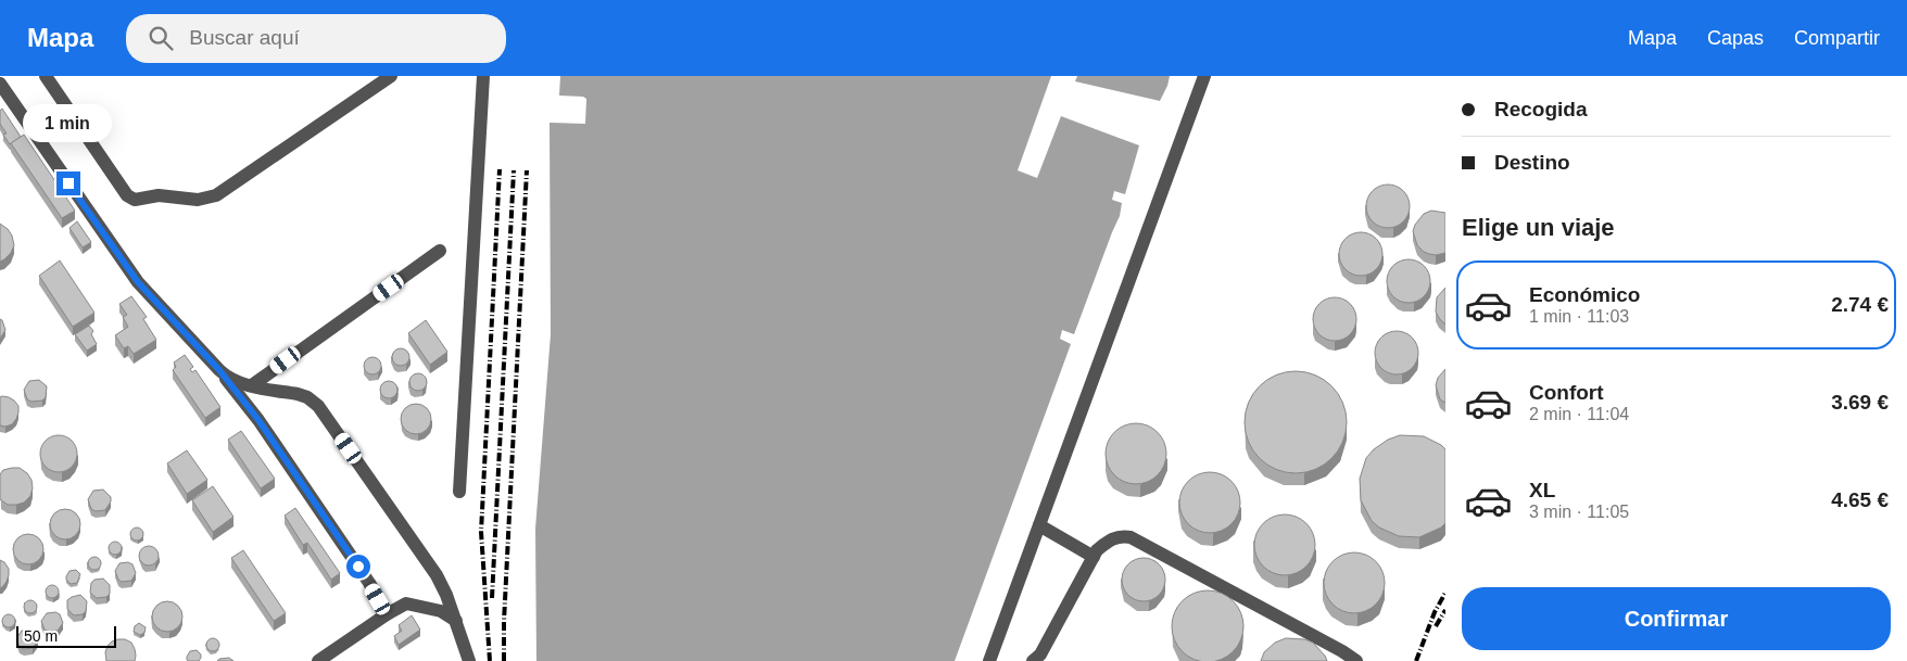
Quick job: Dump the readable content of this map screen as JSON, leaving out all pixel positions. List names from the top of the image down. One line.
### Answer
{"scale_bar":"50 m","page":{"header":"Mapa","search":"Buscar aquí","nav":["Mapa","Capas","Compartir"],"banner":["Recogida","Destino"],"bubble":"1 min","heading":"Elige un viaje","list":[{"name":"Económico","note":"1 min · 11:03","value":"2.74 €"},{"name":"Confort","note":"2 min · 11:04","value":"3.69 €"},{"name":"XL","note":"3 min · 11:05","value":"4.65 €"}],"buttons":"Confirmar","scale":"50 m"}}
